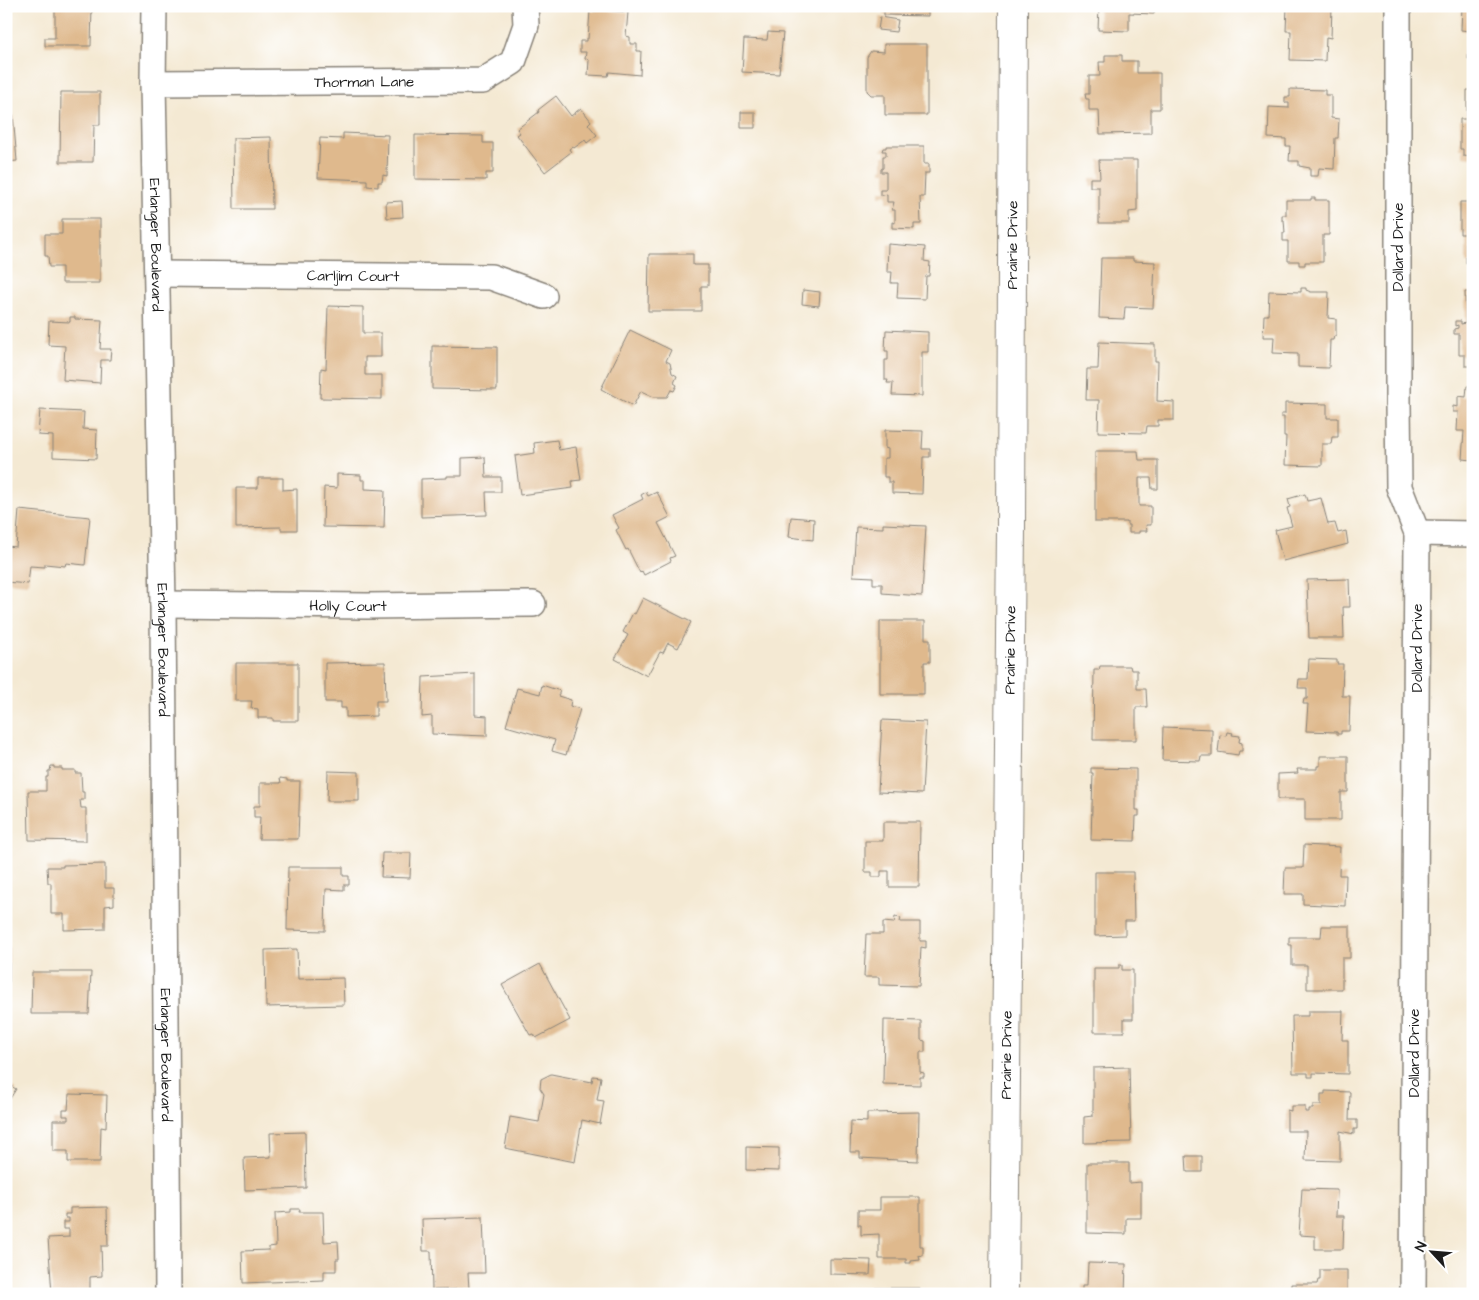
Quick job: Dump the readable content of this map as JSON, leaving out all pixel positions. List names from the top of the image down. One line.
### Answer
{"streets":{"street":["Thorman Lane","Erlanger Boulevard","Prairie Drive","Dollard Drive","Carljim Court","Holly Court"]},"crossings":[["Thorman Lane","Erlanger Boulevard"],["Erlanger Boulevard","Carljim Court"],["Erlanger Boulevard","Holly Court"]],"north":"top left"}
